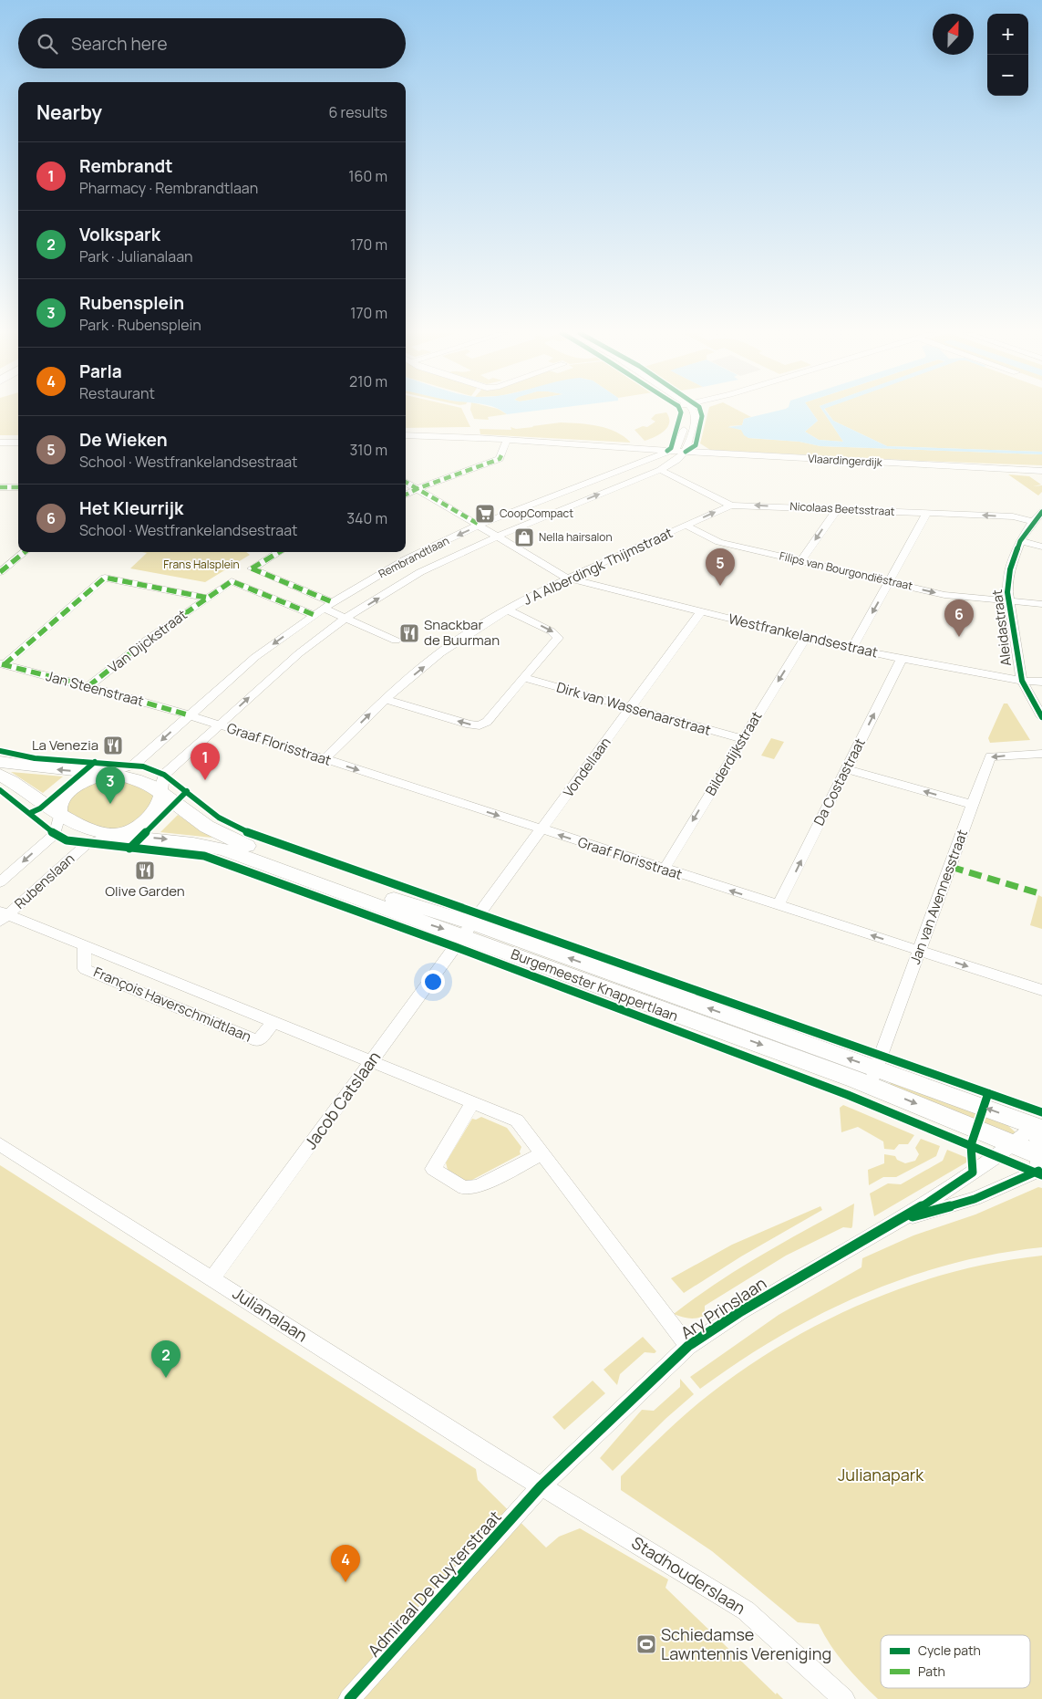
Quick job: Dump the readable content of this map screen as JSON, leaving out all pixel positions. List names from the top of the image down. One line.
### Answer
{"streets":{"main road":["Burgemeester Knappertlaan"],"street":["Vlaardingerdijk","Nicolaas Beetsstraat","Rembrandtlaan","J A Alberdingk Thijmstraat","Filips van Bourgondiëstraat","Aleidastraat","Westfrankelandsestraat","Van Dijckstraat","Jan Steenstraat","Dirk van Wassenaarstraat","Graaf Florisstraat","Bilderdijkstraat","Vondellaan","Da Costastraat","Rubenslaan","Jan van Avennesstraat","François Haverschmidtlaan","Jacob Catslaan","Ary Prinslaan","Julianalaan","Stadhouderslaan","Admiraal De Ruyterstraat"]},"crossings":[["Vlaardingerdijk","Rembrandtlaan"],["Nicolaas Beetsstraat","Rembrandtlaan"],["Nicolaas Beetsstraat","J A Alberdingk Thijmstraat"],["Nicolaas Beetsstraat","Aleidastraat"],["Rembrandtlaan","Westfrankelandsestraat"],["Rembrandtlaan","Van Dijckstraat"],["Rembrandtlaan","Jan Steenstraat"],["Rembrandtlaan","Graaf Florisstraat"],["Rembrandtlaan","Burgemeester Knappertlaan"],["J A Alberdingk Thijmstraat","Filips van Bourgondiëstraat"],["J A Alberdingk Thijmstraat","Westfrankelandsestraat"],["J A Alberdingk Thijmstraat","Graaf Florisstraat"],["Filips van Bourgondiëstraat","Aleidastraat"],["Aleidastraat","Westfrankelandsestraat"],["Westfrankelandsestraat","Bilderdijkstraat"],["Westfrankelandsestraat","Vondellaan"],["Westfrankelandsestraat","Da Costastraat"],["Van Dijckstraat","Jan Steenstraat"],["Dirk van Wassenaarstraat","Bilderdijkstraat"],["Dirk van Wassenaarstraat","Vondellaan"],["Graaf Florisstraat","Bilderdijkstraat"],["Graaf Florisstraat","Vondellaan"],["Graaf Florisstraat","Da Costastraat"],["Graaf Florisstraat","Jan van Avennesstraat"],["Vondellaan","Burgemeester Knappertlaan"],["Vondellaan","Jacob Catslaan"],["Rubenslaan","Burgemeester Knappertlaan"],["Rubenslaan","François Haverschmidtlaan"],["Jan van Avennesstraat","Burgemeester Knappertlaan"],["Burgemeester Knappertlaan","Jacob Catslaan"],["Burgemeester Knappertlaan","Ary Prinslaan"],["François Haverschmidtlaan","Jacob Catslaan"],["François Haverschmidtlaan","Ary Prinslaan"],["Jacob Catslaan","Julianalaan"],["Ary Prinslaan","Julianalaan"],["Ary Prinslaan","Stadhouderslaan"],["Ary Prinslaan","Admiraal De Ruyterstraat"],["Julianalaan","Stadhouderslaan"],["Julianalaan","Admiraal De Ruyterstraat"],["Stadhouderslaan","Admiraal De Ruyterstraat"]],"one_way":["Nicolaas Beetsstraat","J A Alberdingk Thijmstraat","Bilderdijkstraat","Da Costastraat"],"parks":["Frans Halsplein","Julianapark"],"places":{"supermarket":["CoopCompact"],"shop":["Nella hairsalon"],"restaurant":["Snackbar de Buurman","La Venezia","Olive Garden"],"sports":["Schiedamse Lawntennis Vereniging"]},"legend":["Cycle path","Path"],"north":"top","page":{"map_buttons":["+","−"],"search":"Search here","heading":["Nearby","6 results"],"list":[{"mark":"1","name":"Rembrandt","note":"Pharmacy · Rembrandtlaan","value":"160 m"},{"mark":"2","name":"Volkspark","note":"Park · Julianalaan","value":"170 m"},{"mark":"3","name":"Rubensplein","note":"Park · Rubensplein","value":"170 m"},{"mark":"4","name":"Parla","note":"Restaurant","value":"210 m"},{"mark":"5","name":"De Wieken","note":"School · Westfrankelandsestraat","value":"310 m"},{"mark":"6","name":"Het Kleurrijk","note":"School · Westfrankelandsestraat","value":"340 m"}],"pins":["5","6","1","3","2","4"]}}
